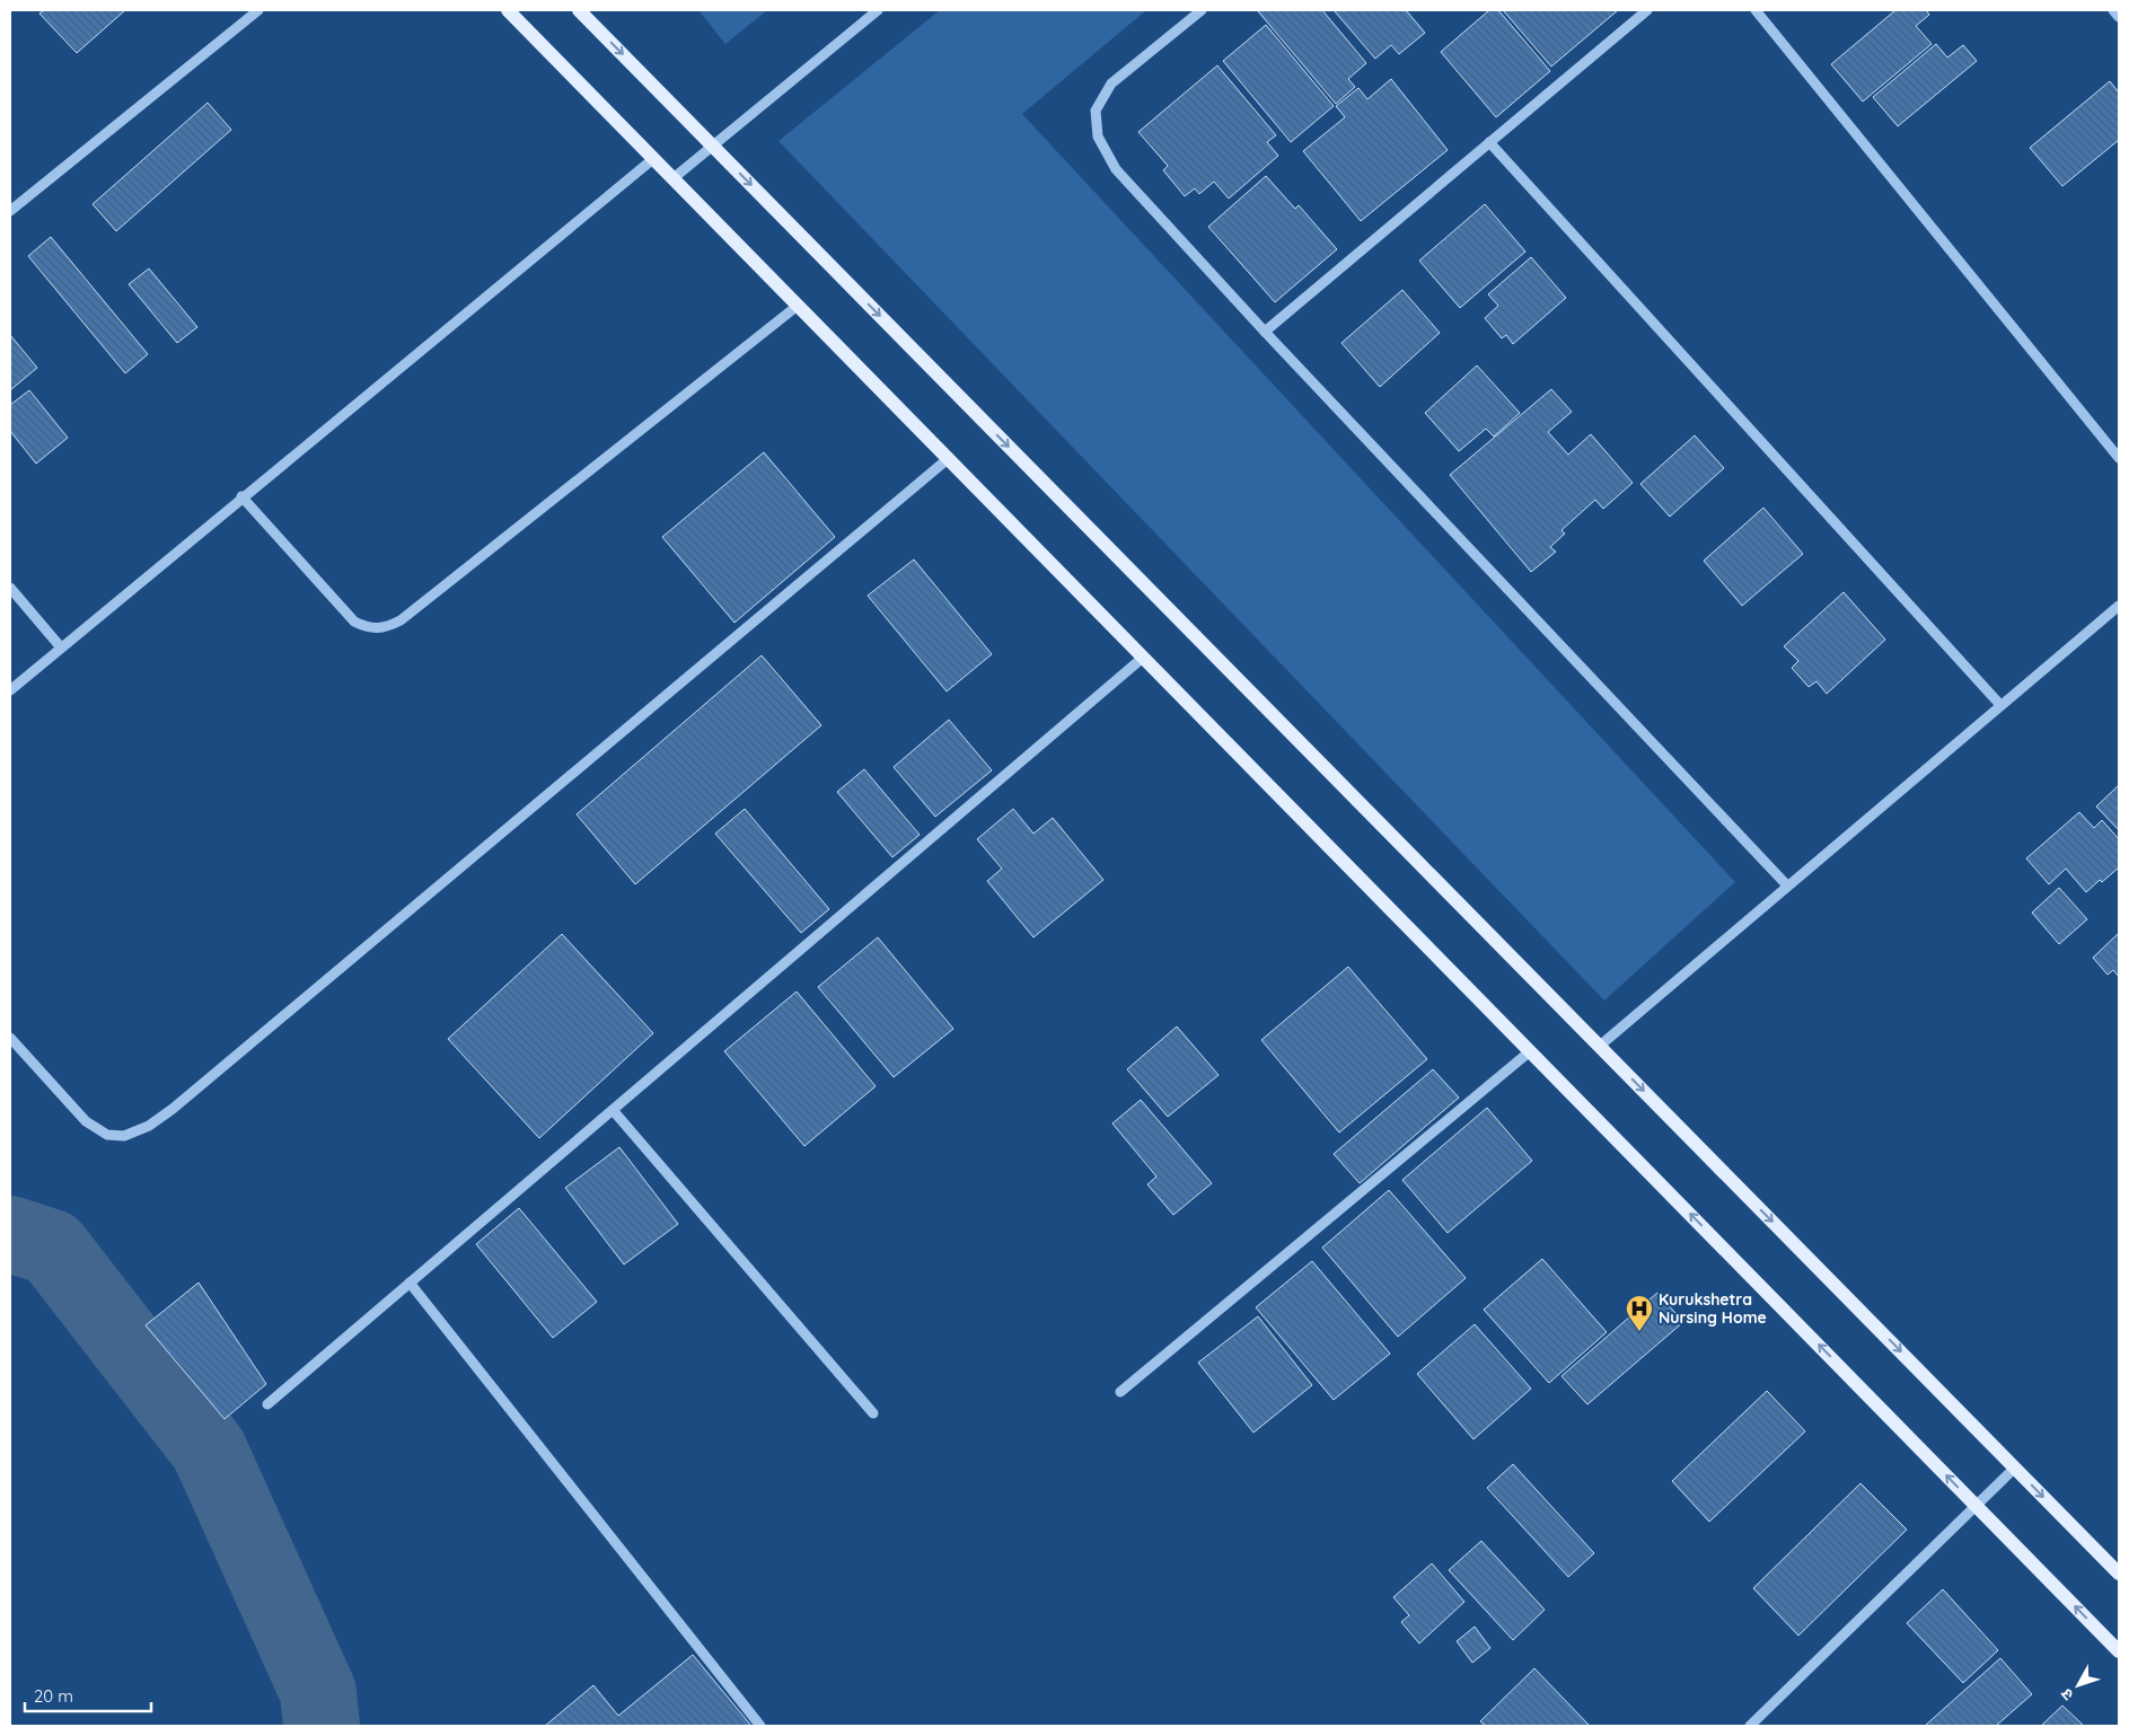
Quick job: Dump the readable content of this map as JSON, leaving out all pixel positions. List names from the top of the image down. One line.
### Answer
{"places":{"hospital":["Kurukshetra Nursing Home"]},"scale_bar":"20 m","north":"bottom left"}
